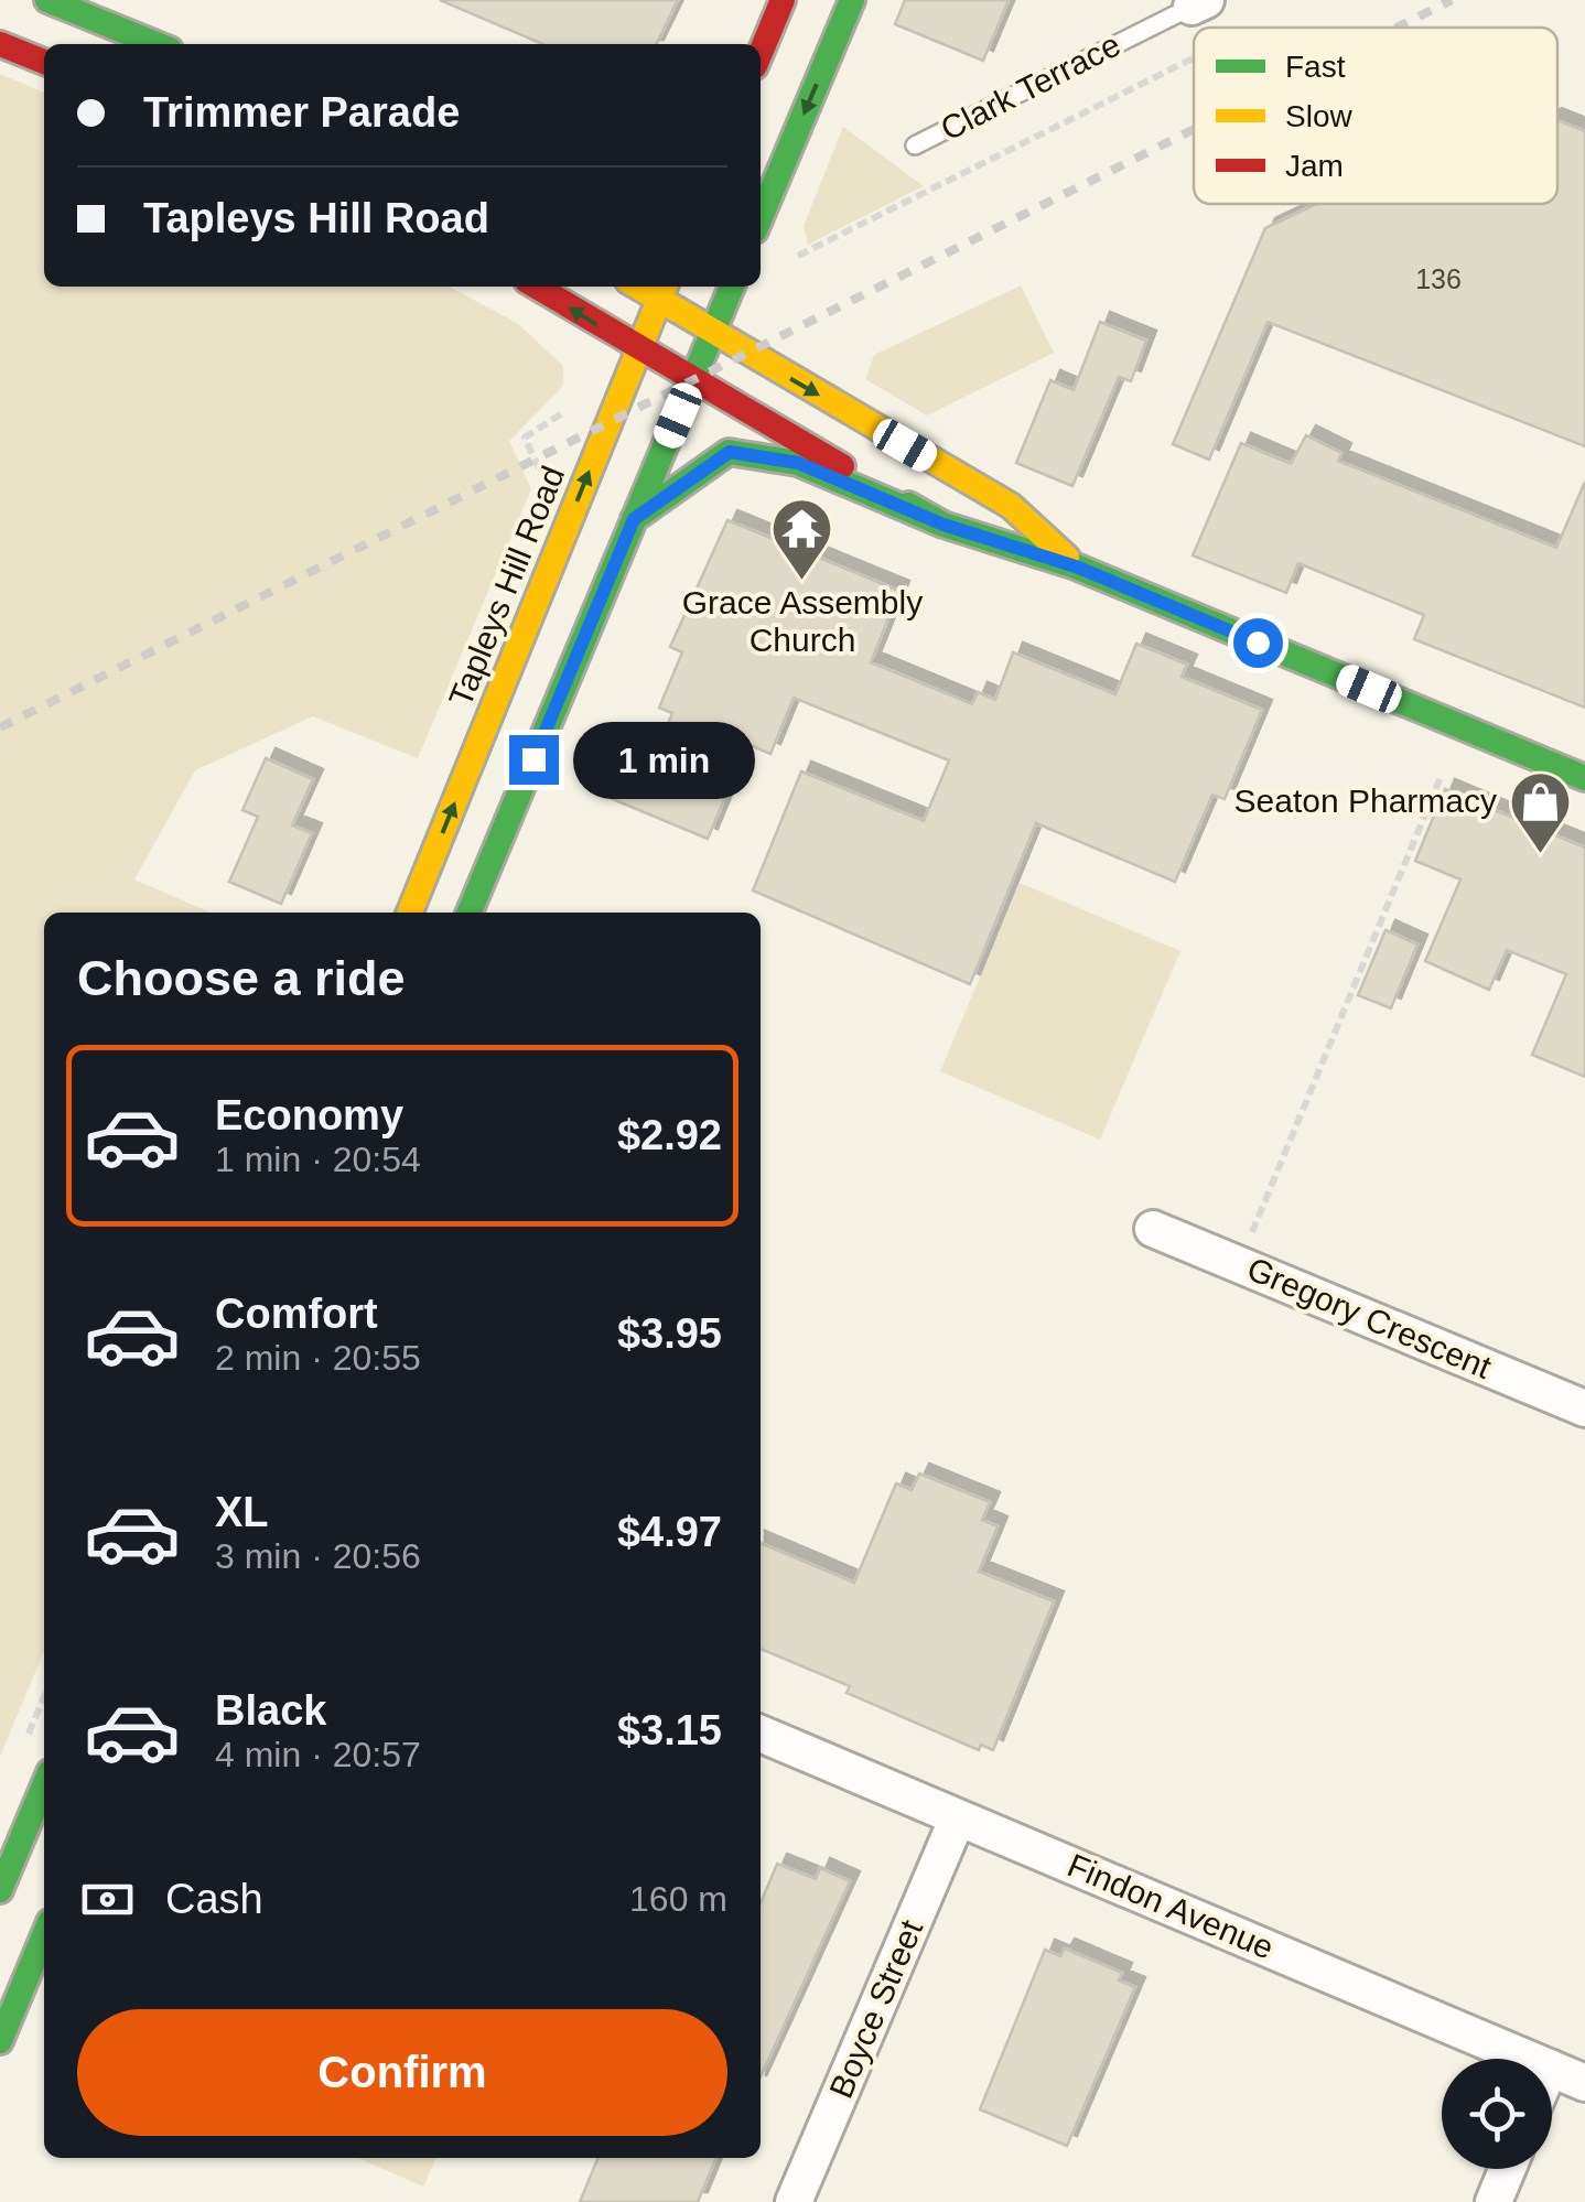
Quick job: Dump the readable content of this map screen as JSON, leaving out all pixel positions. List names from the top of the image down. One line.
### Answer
{"streets":{"main road":["Tapleys Hill Road"],"street":["Gregory Crescent","Findon Avenue","Boyce Street"],"lane":["Clark Terrace"]},"crossings":[["Findon Avenue","Boyce Street"]],"places":{"temple":["Grace Assembly Church"],"shop":["Seaton Pharmacy"]},"house_numbers":["136"],"legend":["Fast","Slow","Jam"],"page":{"banner":["Trimmer Parade","Tapleys Hill Road"],"bubble":"1 min","heading":"Choose a ride","list":[{"name":"Economy","note":"1 min · 20:54","value":"$2.92"},{"name":"Comfort","note":"2 min · 20:55","value":"$3.95"},{"name":"XL","note":"3 min · 20:56","value":"$4.97"},{"name":"Black","note":"4 min · 20:57","value":"$3.15"}],"pay":["Cash","160 m"],"buttons":"Confirm"}}
